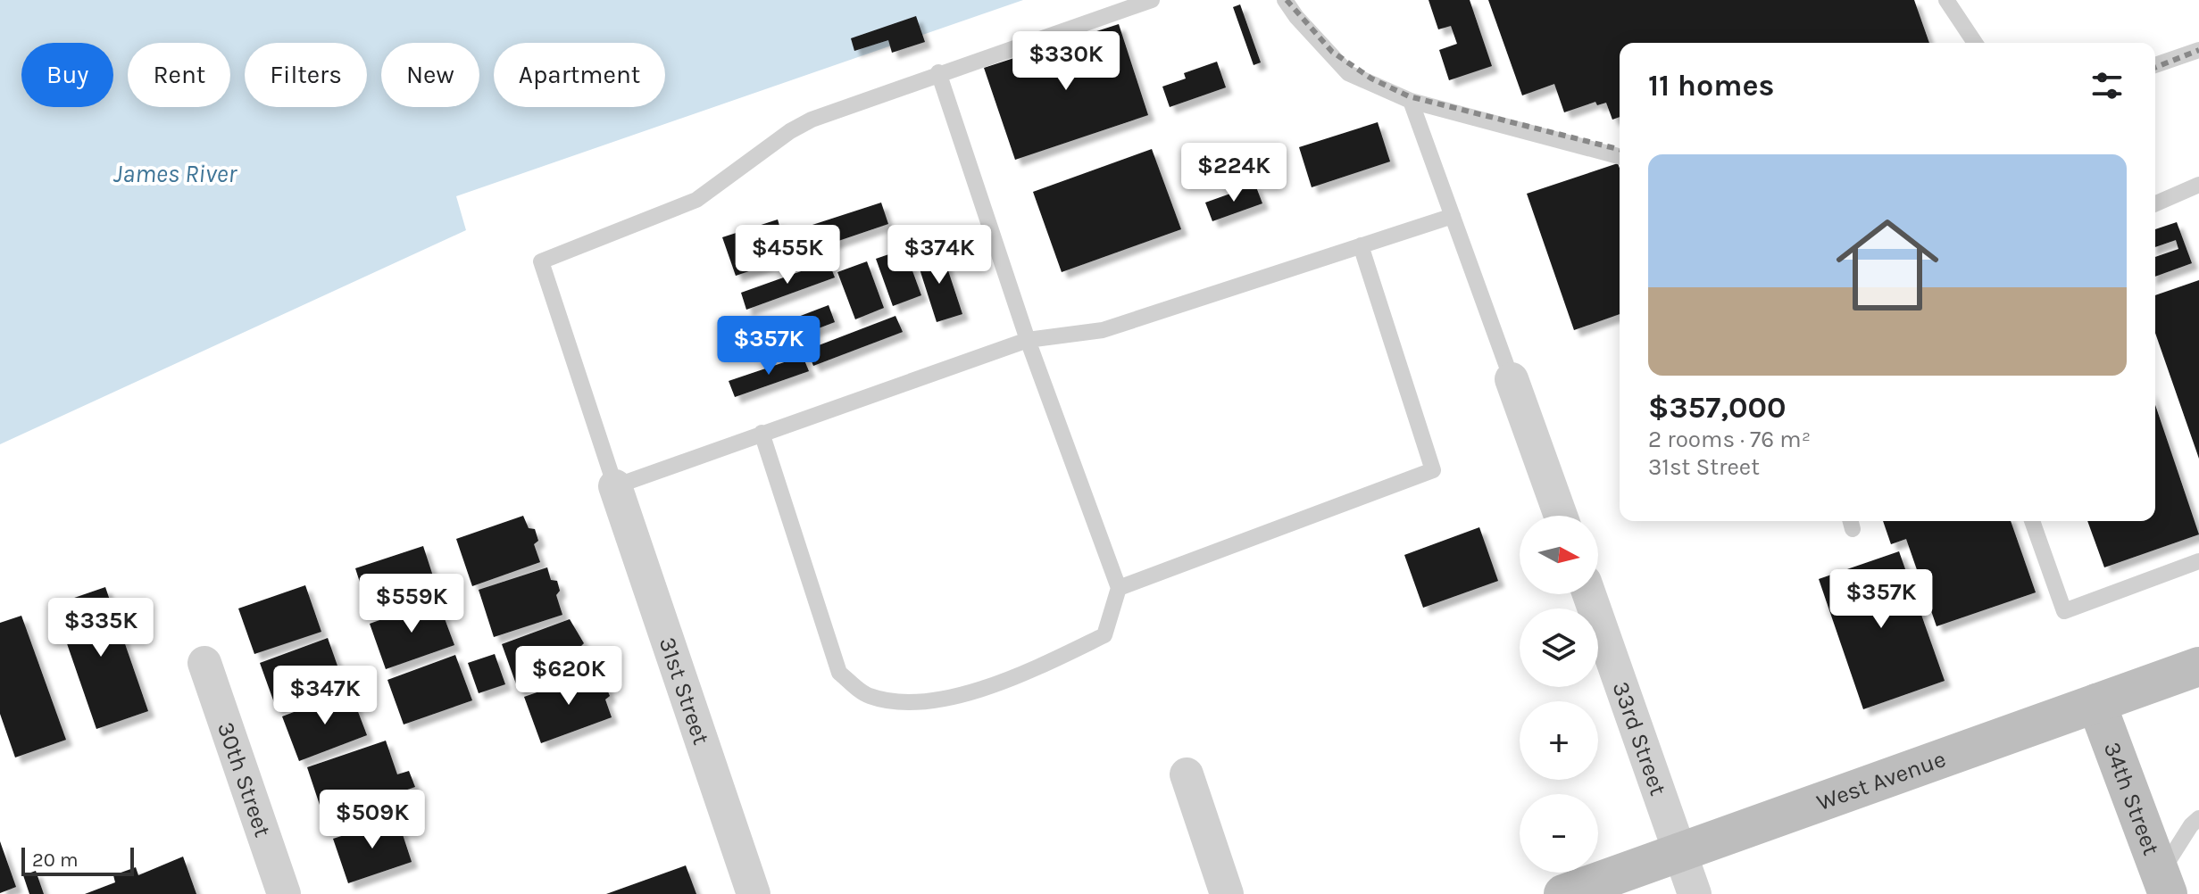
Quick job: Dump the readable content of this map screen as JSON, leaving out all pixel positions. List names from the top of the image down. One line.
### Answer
{"streets":{"street":["31st Street","33rd Street","30th Street","West Avenue","34th Street"]},"crossings":[["33rd Street","West Avenue"],["West Avenue","34th Street"]],"water":["James River"],"scale_bar":"20 m","north":"right","page":{"price":["$330K","$224K","$455K","$374K","$357K","$357K","$559K","$335K","$620K","$347K","$509K"],"chip":["Buy","Rent","Filters","New","Apartment"],"heading":"11 homes","list":[{"name":"$357,000","note":"2 rooms · 76 m² · 31st Street"}],"map_buttons":["+","−"],"scale":"20 m"}}
